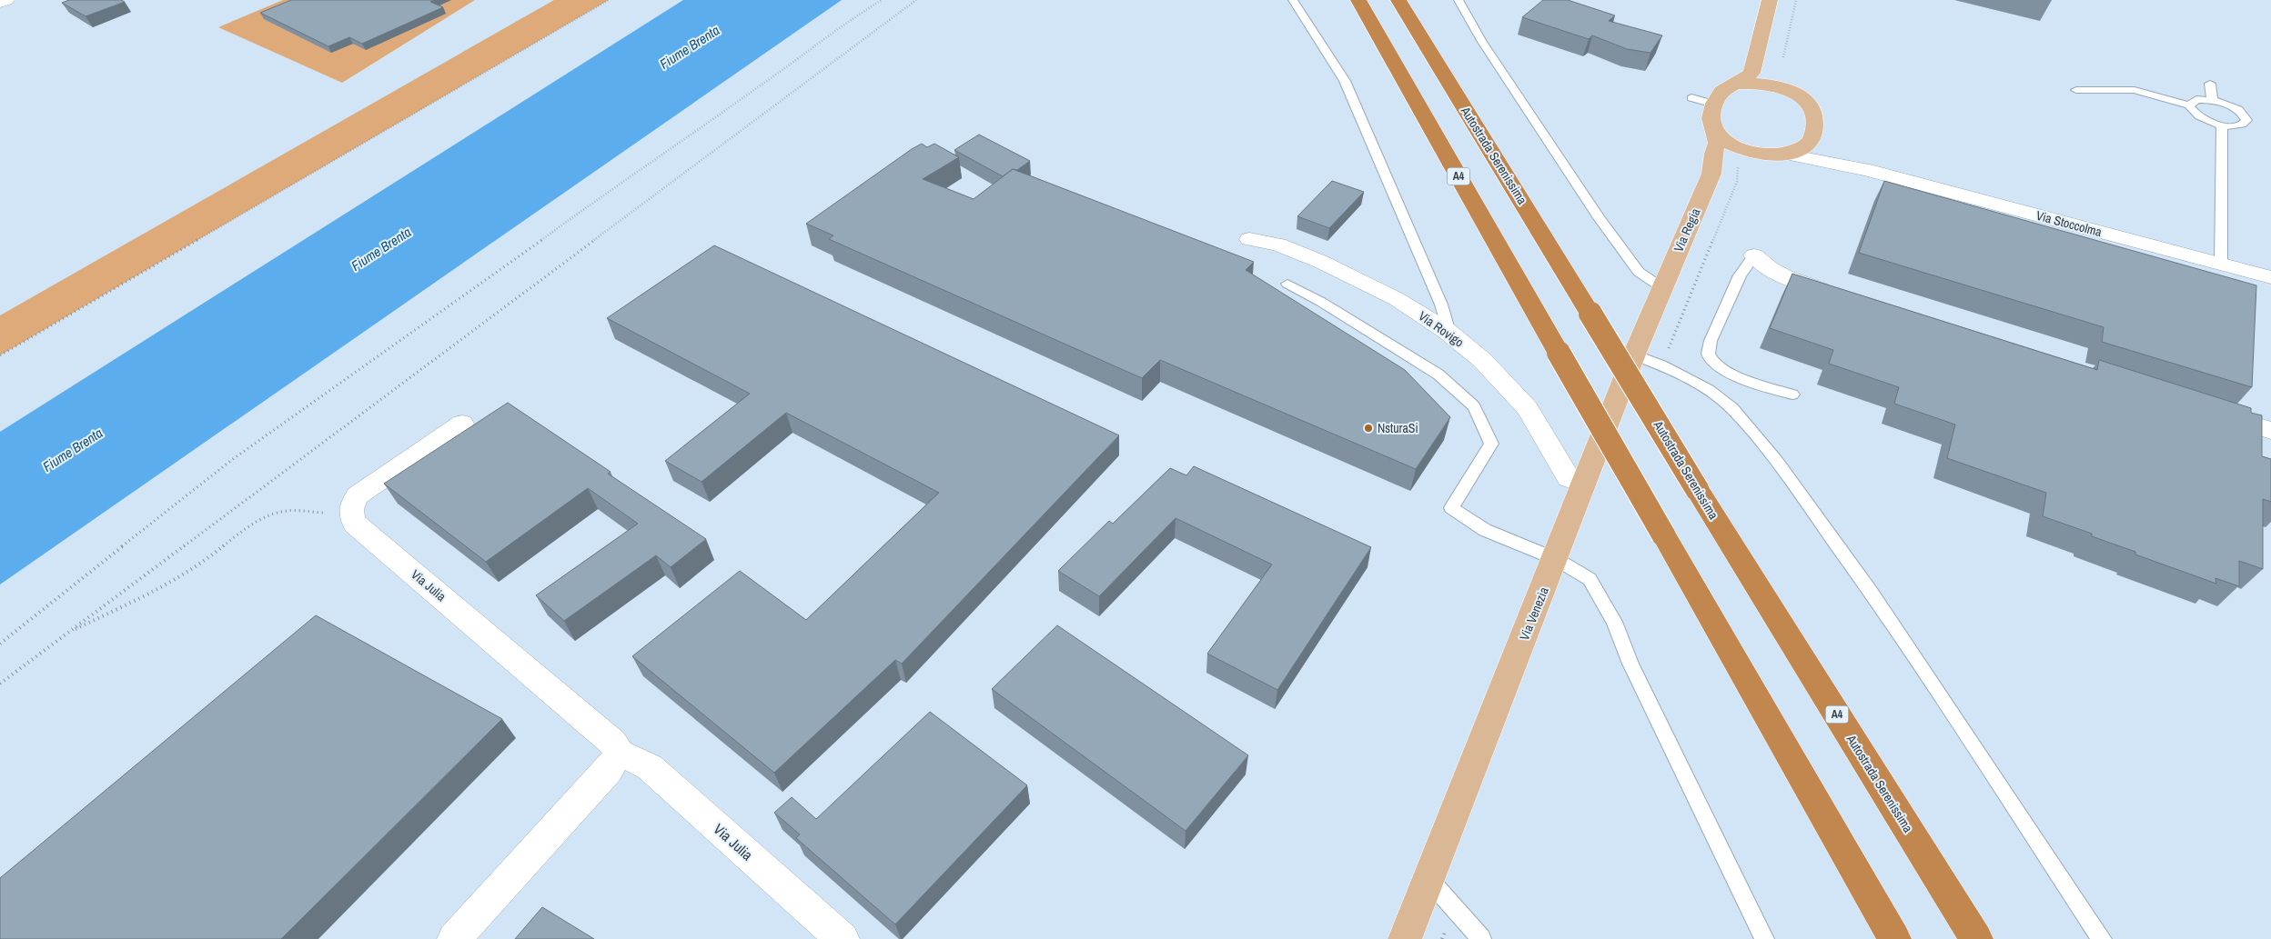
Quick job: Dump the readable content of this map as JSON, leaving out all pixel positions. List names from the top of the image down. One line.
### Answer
{"streets":{"highway":["Autostrada Serenissima","A4"],"main road":["Via Regia","Via Venezia"],"street":["Via Stoccolma","Via Rovigo","Via Julia"]},"crossings":[["Via Stoccolma","Via Regia"],["Via Regia","Via Venezia"],["Via Rovigo","Via Venezia"]],"water":["Fiume Brenta"],"places":["NsturaSi"]}
